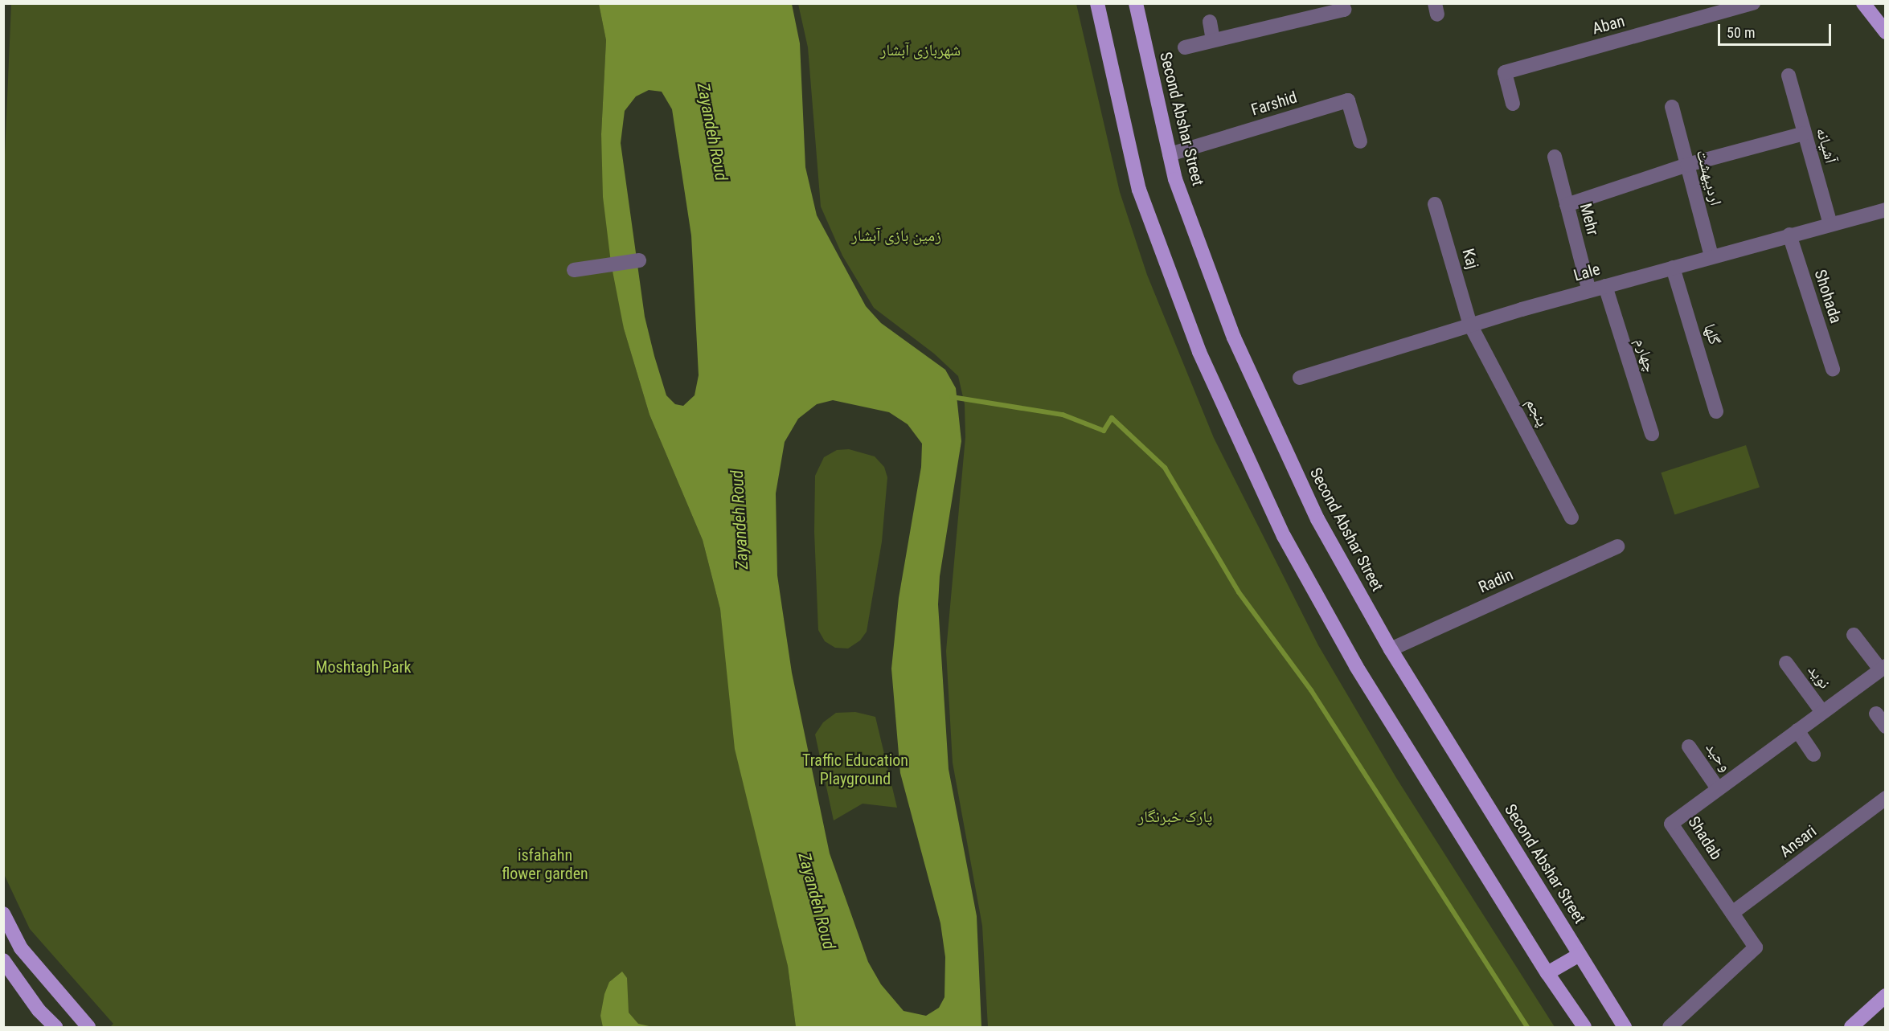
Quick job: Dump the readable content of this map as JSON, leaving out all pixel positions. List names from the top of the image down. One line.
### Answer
{"streets":{"main road":["Second Abshar Street"],"street":["Aban","Farshid","آشیانه","اردیبهشت","Mehr","Kaj","Lale","Shohada","گلها","چهارم","پنجم","Radin","نوید","وحید","Shadab","Ansari"]},"crossings":[["Farshid","Second Abshar Street"],["Second Abshar Street","Radin"],["آشیانه","Lale"],["اردیبهشت","Lale"],["Mehr","Lale"],["Kaj","Lale"],["Kaj","پنجم"],["Lale","Shohada"],["Lale","گلها"],["Lale","چهارم"],["Lale","پنجم"],["نوید","Shadab"],["وحید","Shadab"],["Shadab","Ansari"]],"water":["Zayandeh Roud"],"parks":["شهربازی آبشار","زمین بازی آبشار","Moshtagh Park","Traffic Education Playground","پارک خبرنگار","isfahahn flower garden"],"scale_bar":"50 m"}
